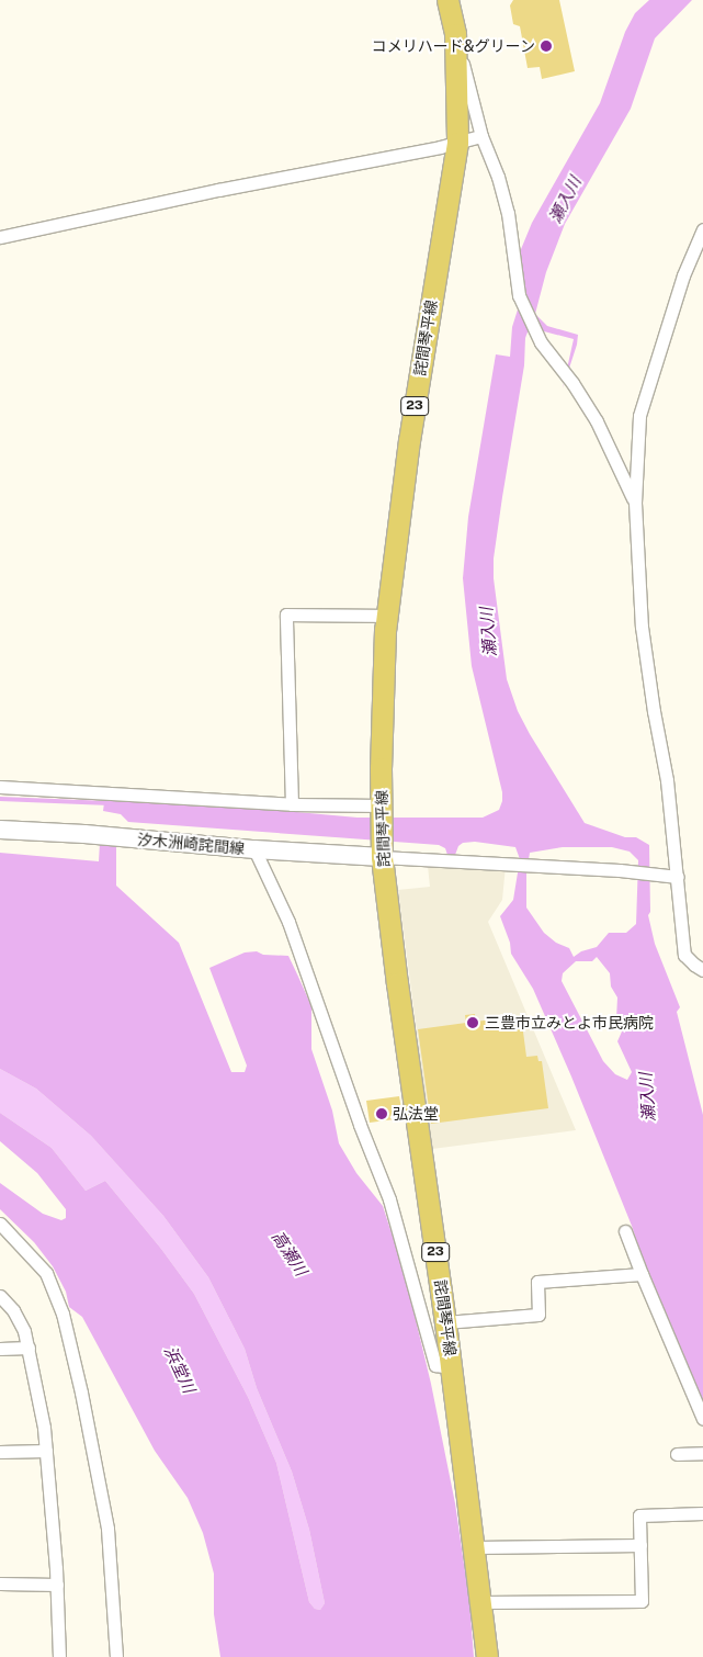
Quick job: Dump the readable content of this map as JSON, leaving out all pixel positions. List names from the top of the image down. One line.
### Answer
{"streets":{"main road":["詫間琴平線","23","汐木洲崎詫間線"]},"crossings":[["詫間琴平線","汐木洲崎詫間線"]],"water":["瀬入川","高瀬川","浜堂川"],"places":["コメリハード&グリーン","三豊市立みとよ市民病院","弘法堂"]}
